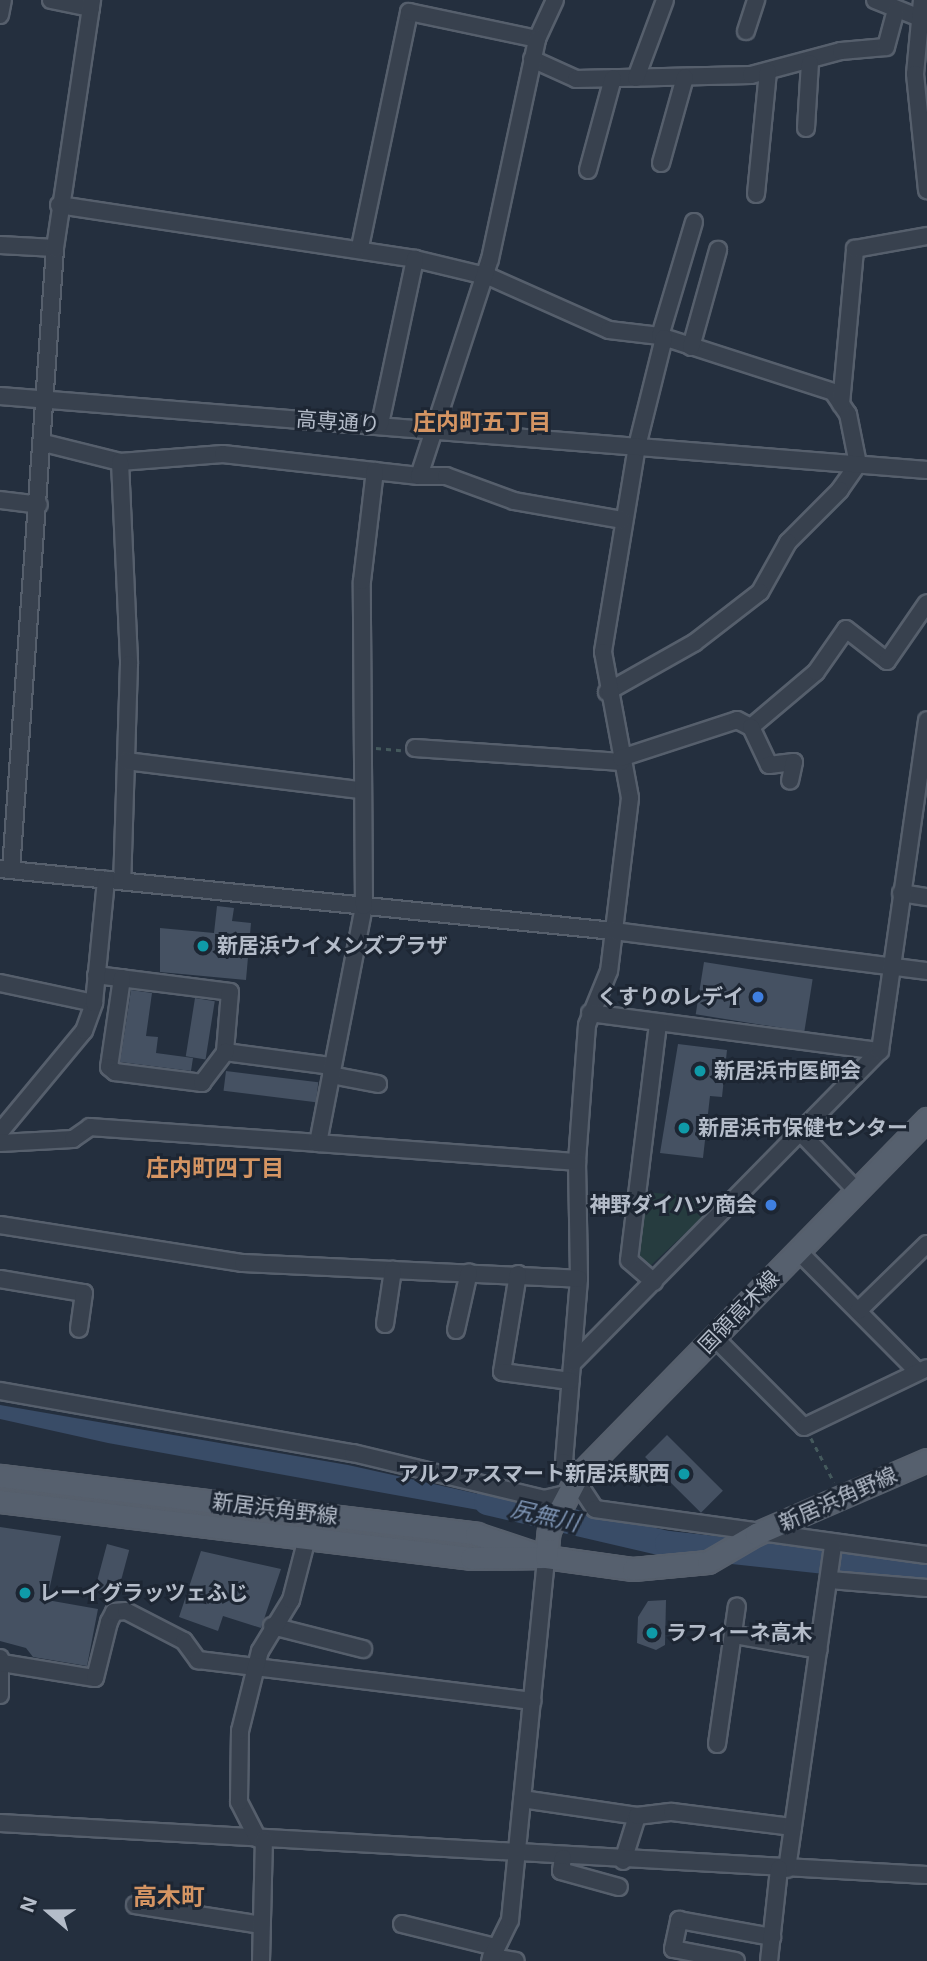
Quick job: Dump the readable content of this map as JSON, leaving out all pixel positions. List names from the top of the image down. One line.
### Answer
{"streets":{"main road":["国領高木線","新居浜角野線"],"street":["高専通り"]},"districts":["庄内町五丁目","庄内町四丁目","高木町"],"water":["尻無川"],"places":["新居浜ウイメンズプラザ","くすりのレデイ","新居浜市医師会","新居浜市保健センター","神野ダイハツ商会","アルファスマート新居浜駅西","レーイグラッツェふじ","ラフィーネ高木"],"north":"left"}
